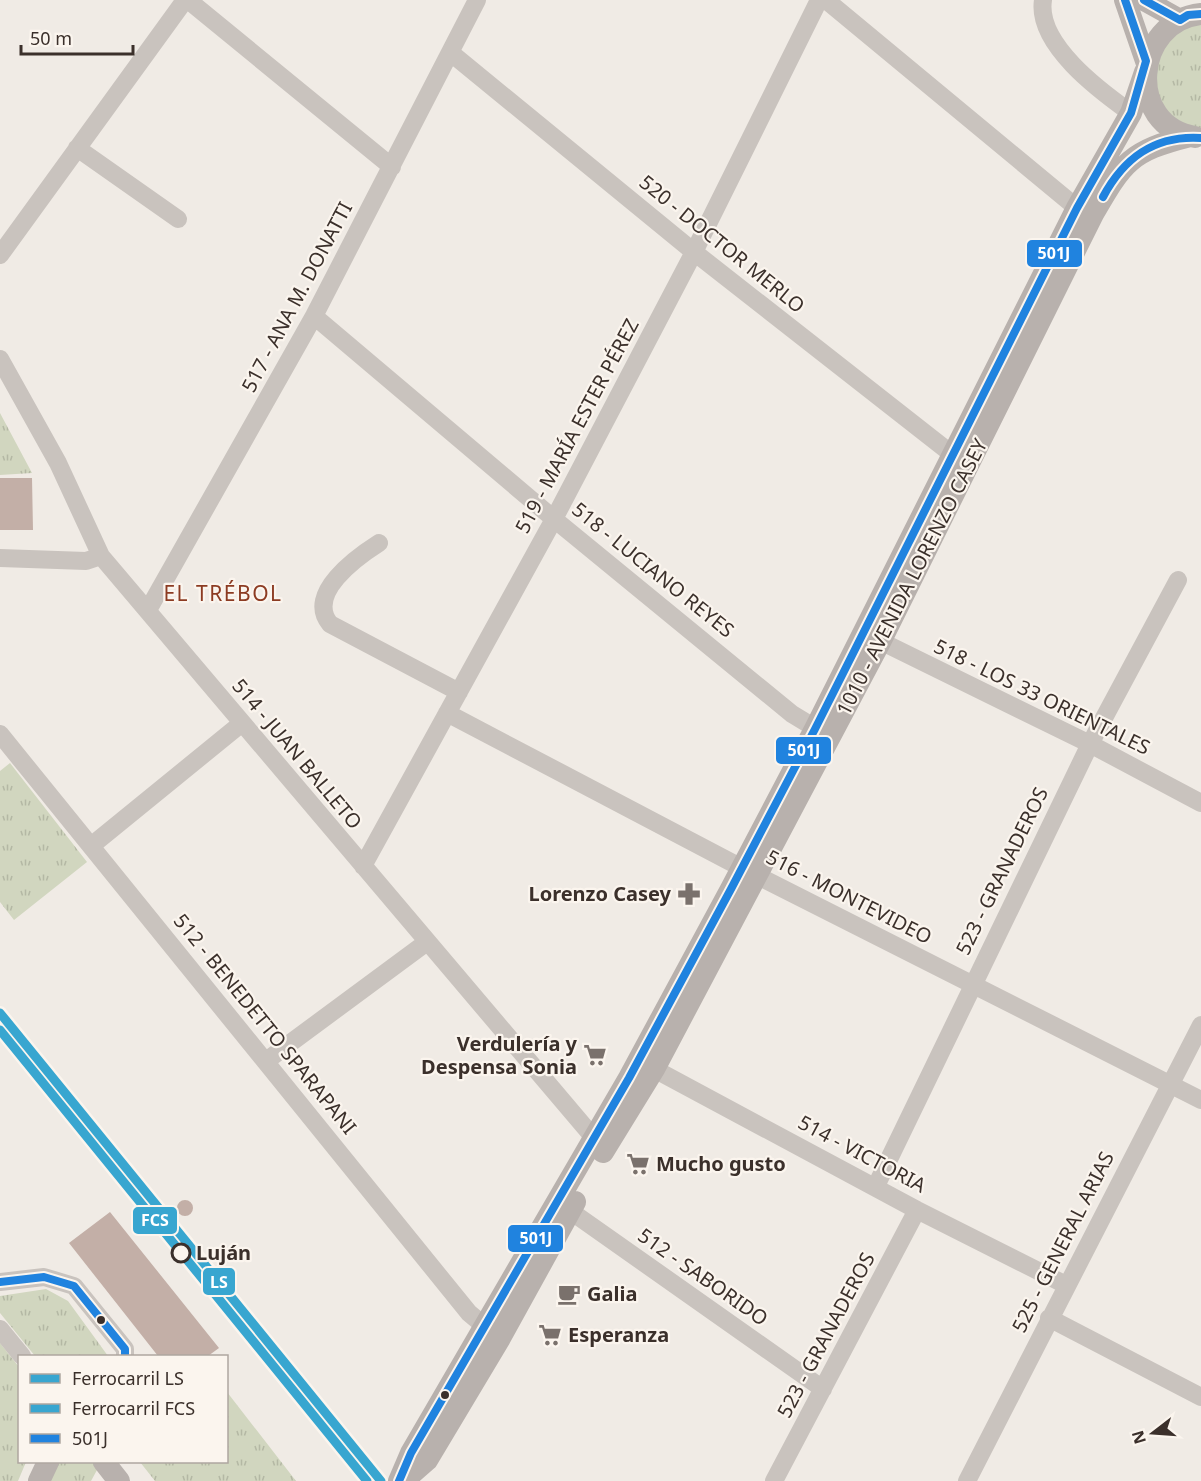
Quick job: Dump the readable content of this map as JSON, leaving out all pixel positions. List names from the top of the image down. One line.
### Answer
{"streets":{"main road":["1010 - AVENIDA LORENZO CASEY"],"street":["520 - DOCTOR MERLO","517 - ANA M. DONATTI","519 - MARÍA ESTER PÉREZ","518 - LUCIANO REYES","518 - LOS 33 ORIENTALES","514 - JUAN BALLETO","523 - GRANADEROS","516 - MONTEVIDEO","512 - BENEDETTO SPARAPANI","514 - VICTORIA","525 - GENERAL ARIAS","512 - SABORIDO"]},"crossings":[["520 - DOCTOR MERLO","517 - ANA M. DONATTI"],["520 - DOCTOR MERLO","519 - MARÍA ESTER PÉREZ"],["520 - DOCTOR MERLO","1010 - AVENIDA LORENZO CASEY"],["517 - ANA M. DONATTI","518 - LUCIANO REYES"],["517 - ANA M. DONATTI","514 - JUAN BALLETO"],["519 - MARÍA ESTER PÉREZ","518 - LUCIANO REYES"],["519 - MARÍA ESTER PÉREZ","514 - JUAN BALLETO"],["519 - MARÍA ESTER PÉREZ","516 - MONTEVIDEO"],["518 - LUCIANO REYES","1010 - AVENIDA LORENZO CASEY"],["1010 - AVENIDA LORENZO CASEY","518 - LOS 33 ORIENTALES"],["1010 - AVENIDA LORENZO CASEY","514 - JUAN BALLETO"],["1010 - AVENIDA LORENZO CASEY","516 - MONTEVIDEO"],["1010 - AVENIDA LORENZO CASEY","512 - BENEDETTO SPARAPANI"],["1010 - AVENIDA LORENZO CASEY","514 - VICTORIA"],["1010 - AVENIDA LORENZO CASEY","512 - SABORIDO"],["518 - LOS 33 ORIENTALES","523 - GRANADEROS"],["523 - GRANADEROS","516 - MONTEVIDEO"],["523 - GRANADEROS","514 - VICTORIA"],["523 - GRANADEROS","512 - SABORIDO"],["516 - MONTEVIDEO","525 - GENERAL ARIAS"],["514 - VICTORIA","525 - GENERAL ARIAS"]],"districts":["EL TRÉBOL"],"places":{"pharmacy":["Lorenzo Casey"],"supermarket":["Verdulería y Despensa Sonia","Mucho gusto","Esperanza"],"other":["Luján"],"cafe":["Galia"]},"lines":["transit line 501J","rail line LS","rail line FCS"],"legend":["Ferrocarril LS","Ferrocarril FCS","501J"],"scale_bar":"50 m","north":"left"}
